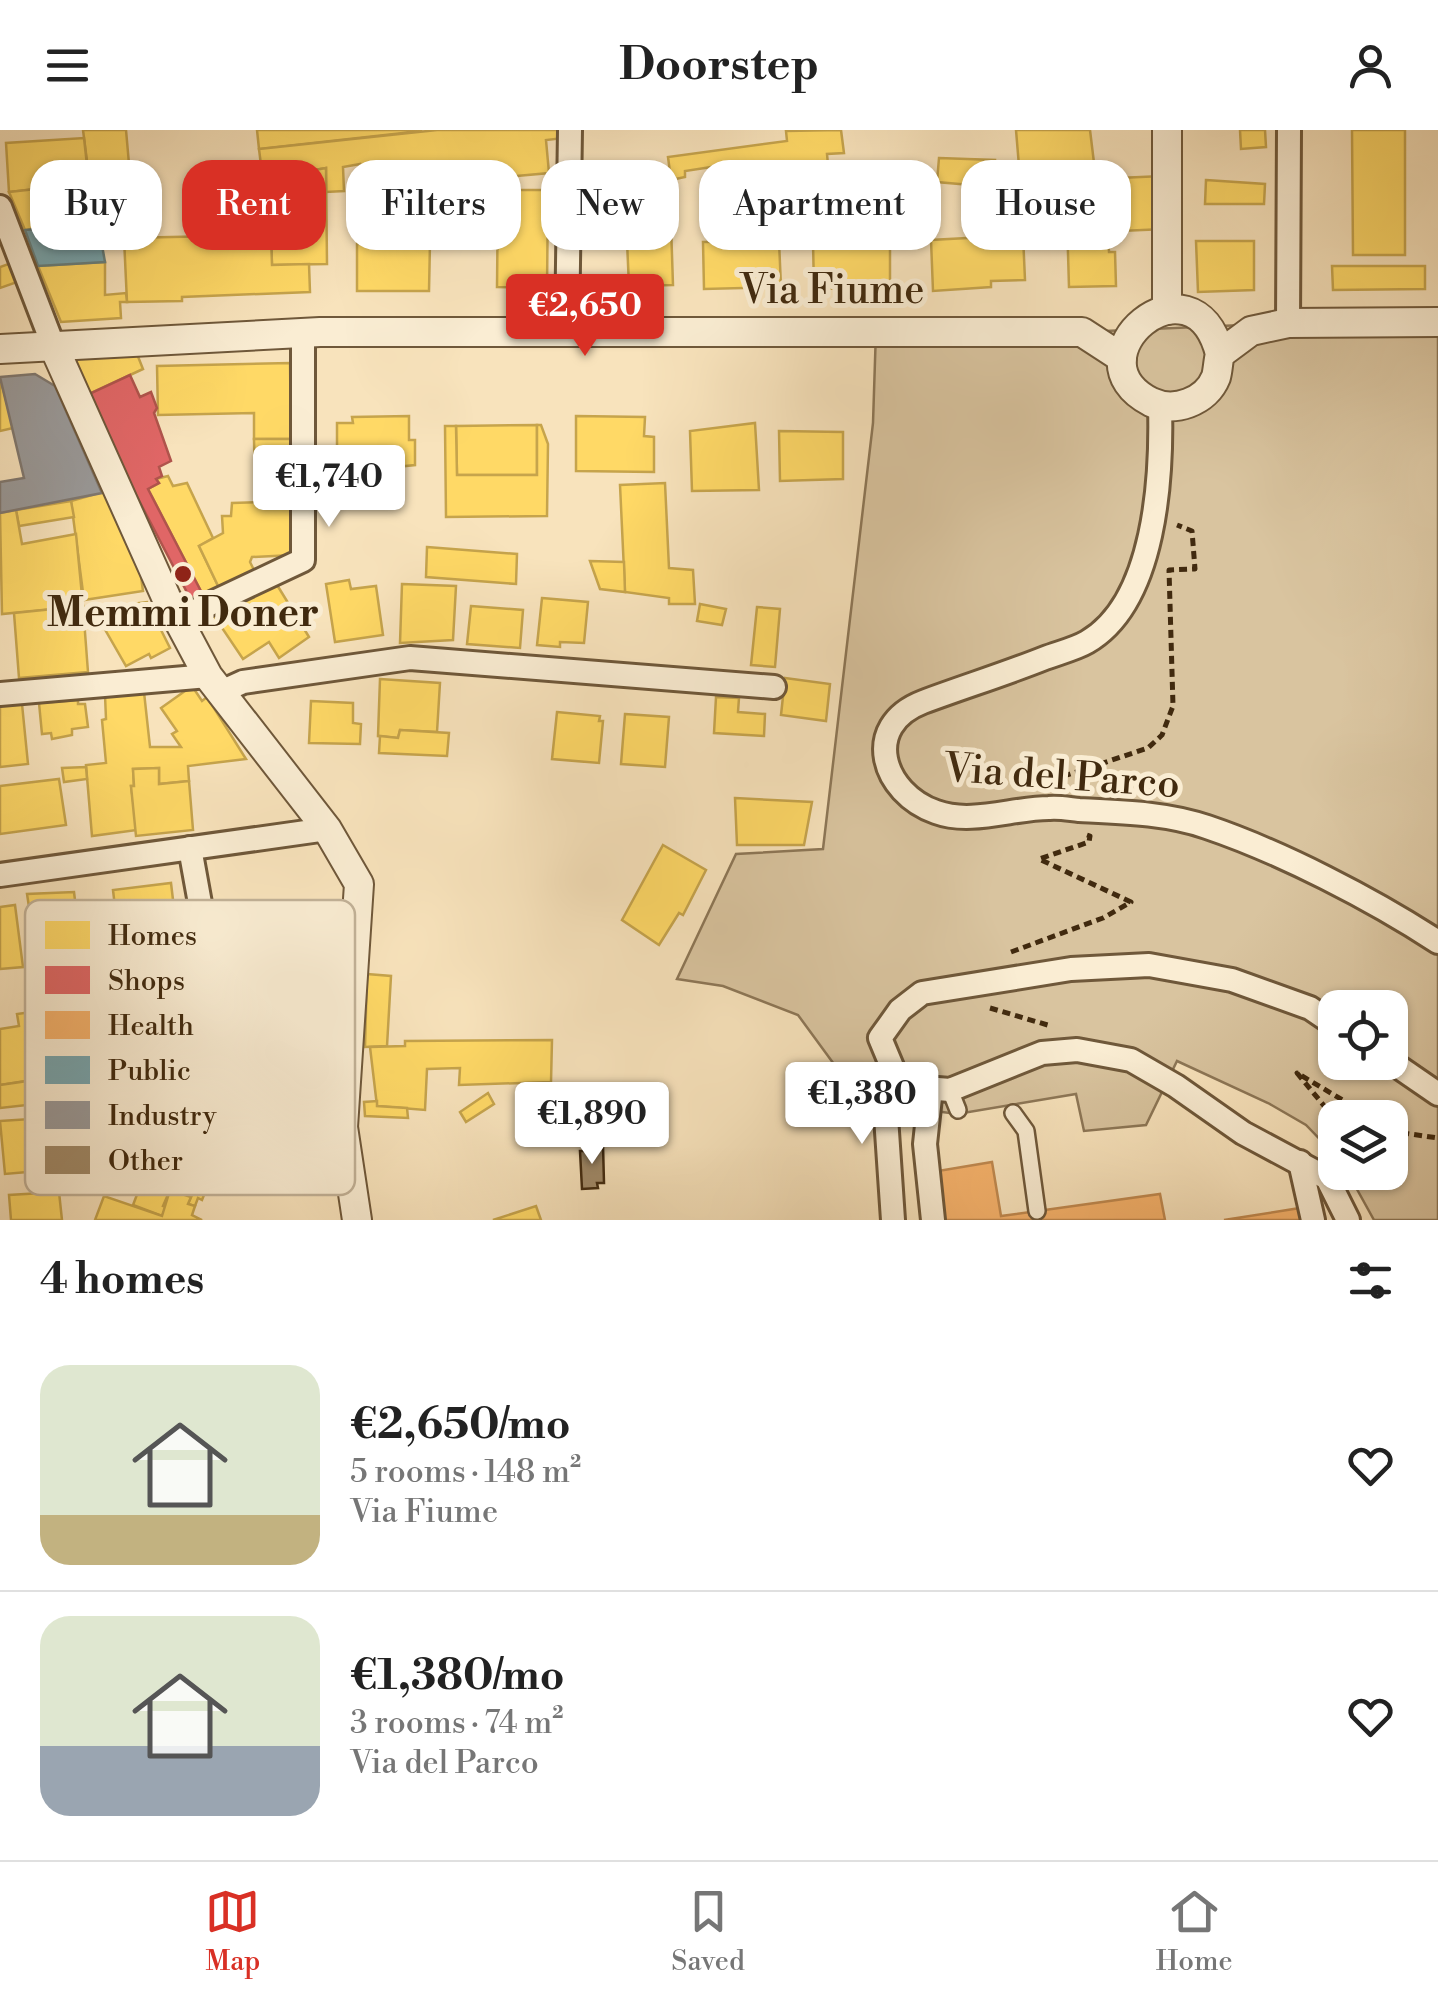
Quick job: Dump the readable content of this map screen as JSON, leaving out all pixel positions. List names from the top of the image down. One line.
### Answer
{"streets":{"street":["Via Fiume","Via del Parco"]},"crossings":[["Via Fiume","Via del Parco"]],"places":["Memmi Doner"],"legend":["Homes","Shops","Health","Public","Industry","Other"],"page":{"header":"Doorstep","chip":["Buy","Rent","Filters","New","Apartment","House"],"price":["€2,650","€1,740","€1,380","€1,890"],"heading":"4 homes","list":[{"name":"€2,650/mo","note":"5 rooms · 148 m² · Via Fiume"},{"name":"€1,380/mo","note":"3 rooms · 74 m² · Via del Parco"}],"tabs":["Map","Saved","Home"]}}
